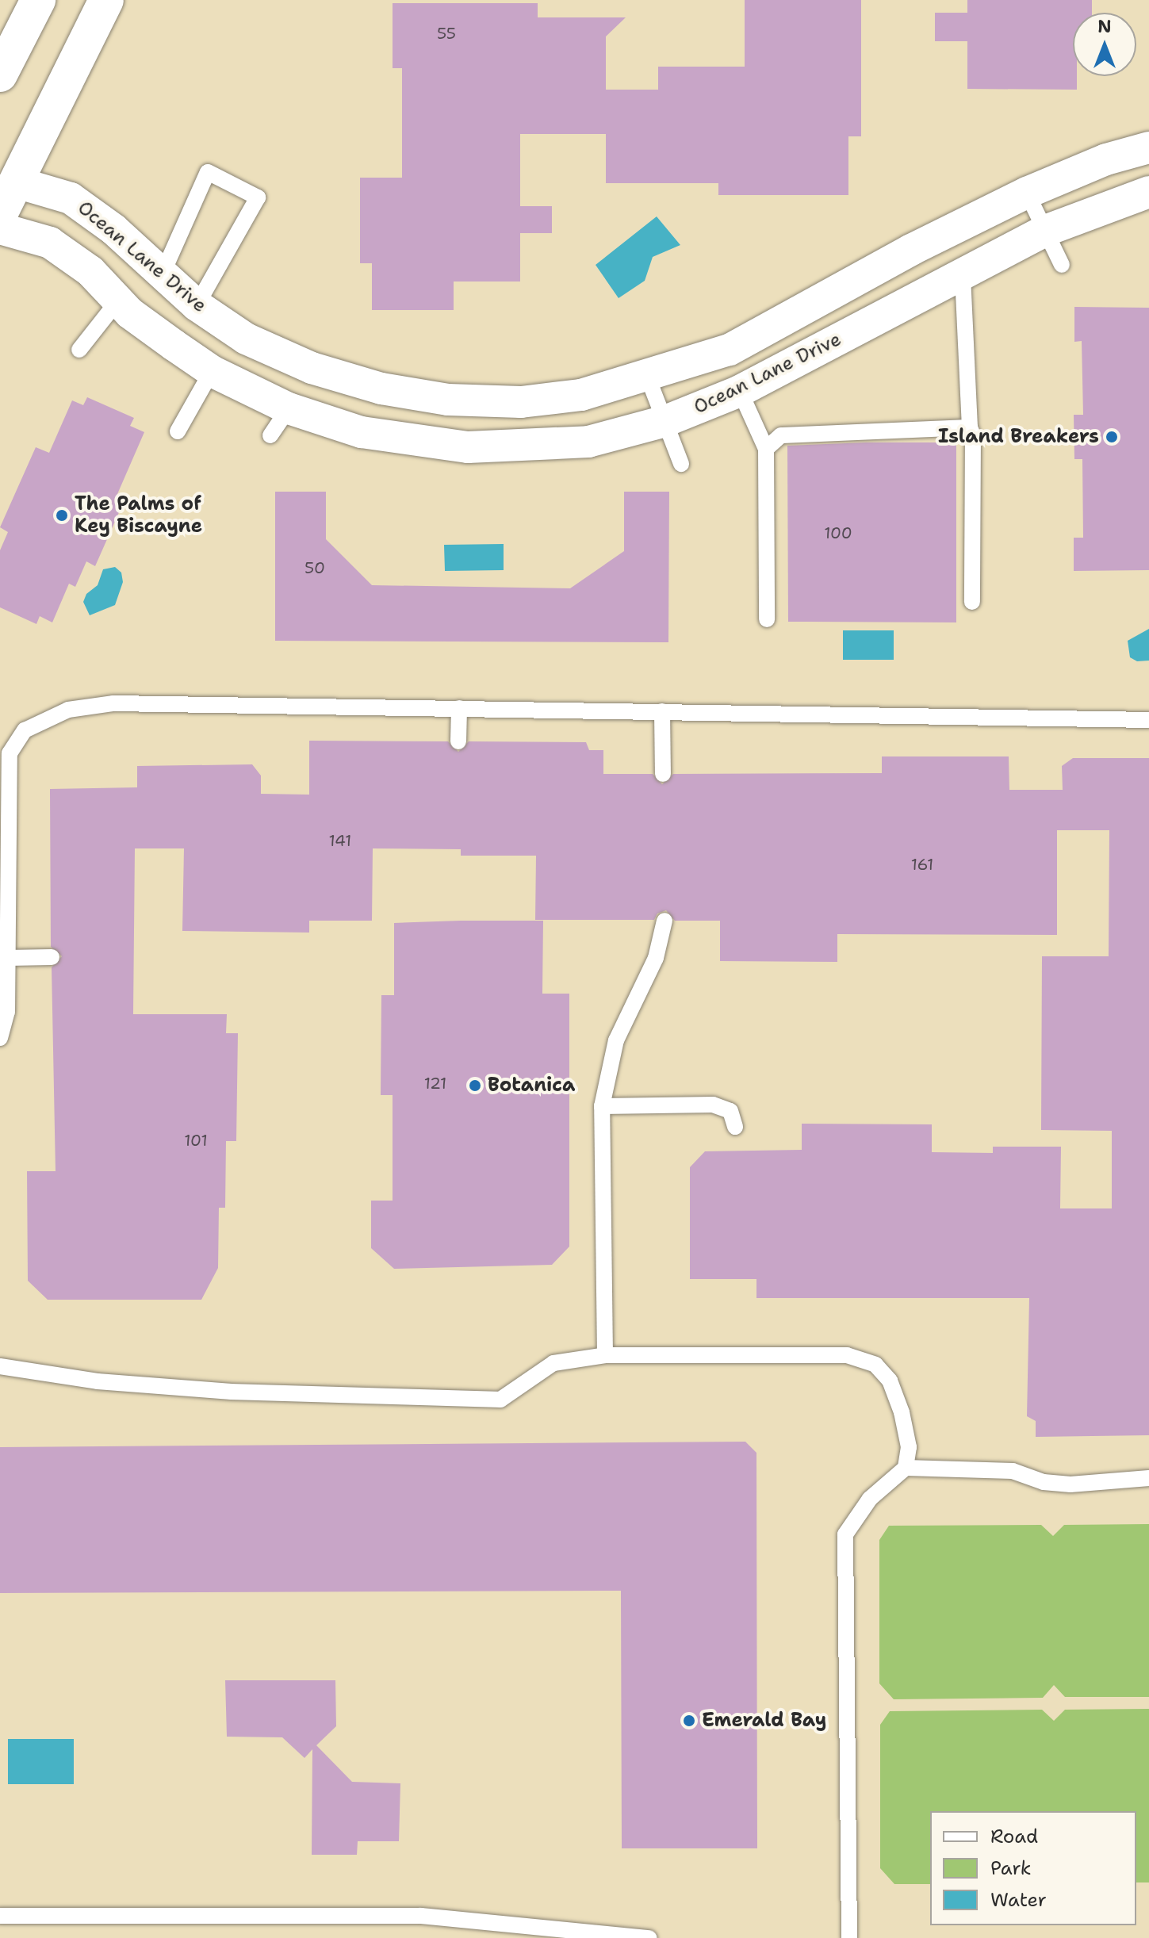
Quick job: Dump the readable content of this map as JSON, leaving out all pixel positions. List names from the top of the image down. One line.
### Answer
{"streets":{"street":["Ocean Lane Drive"]},"places":["Island Breakers","The Palms of Key Biscayne","Botanica","Emerald Bay"],"house_numbers":["55","100","50","141","161","121","101"],"legend":["Road","Park","Water"],"north":"top"}
